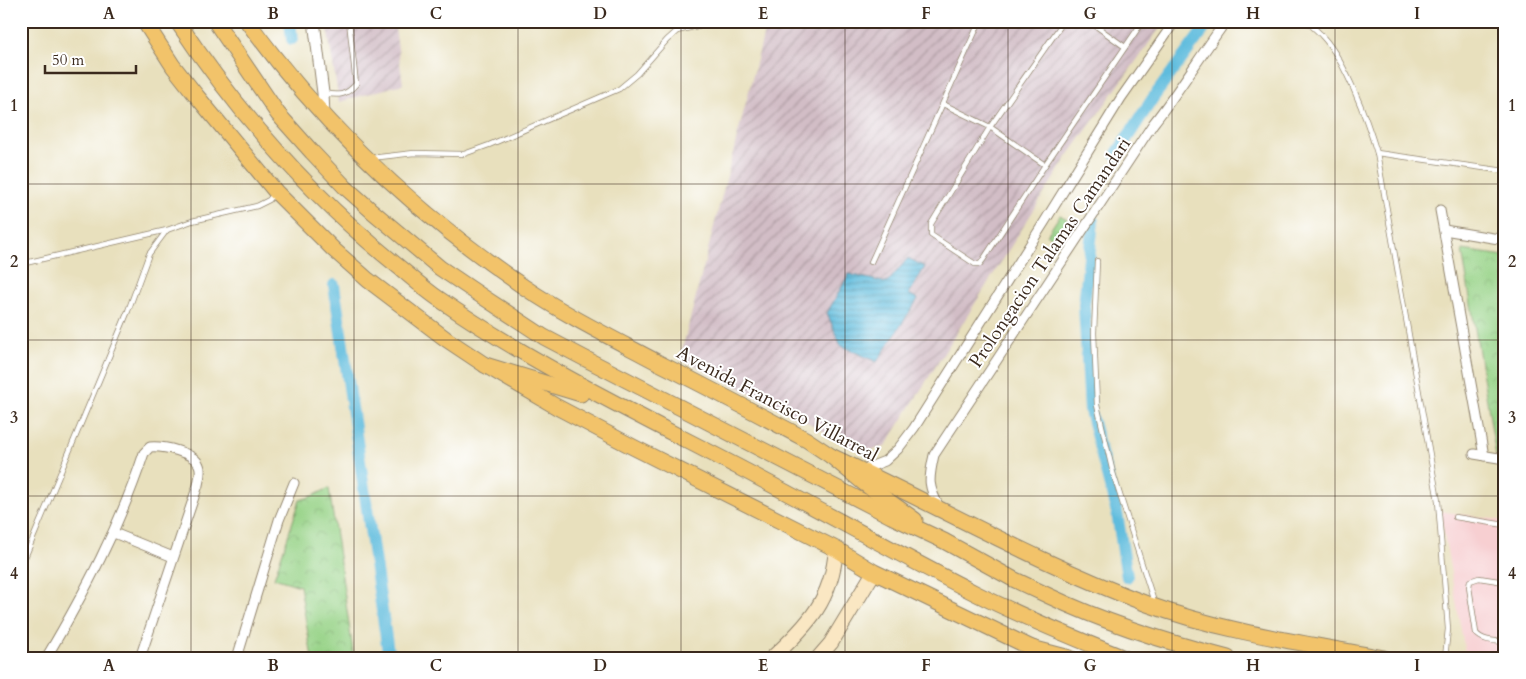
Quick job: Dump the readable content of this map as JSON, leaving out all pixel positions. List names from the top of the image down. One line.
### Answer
{"streets":{"main road":["Avenida Francisco Villarreal"],"street":["Prolongacion Talamas Camandari"]},"crossings":[["Prolongacion Talamas Camandari","Avenida Francisco Villarreal"]],"scale_bar":"50 m","grid":{"columns":["A","B","C","D","E","F","G","H","I"],"rows":["1","2","3","4"]}}
